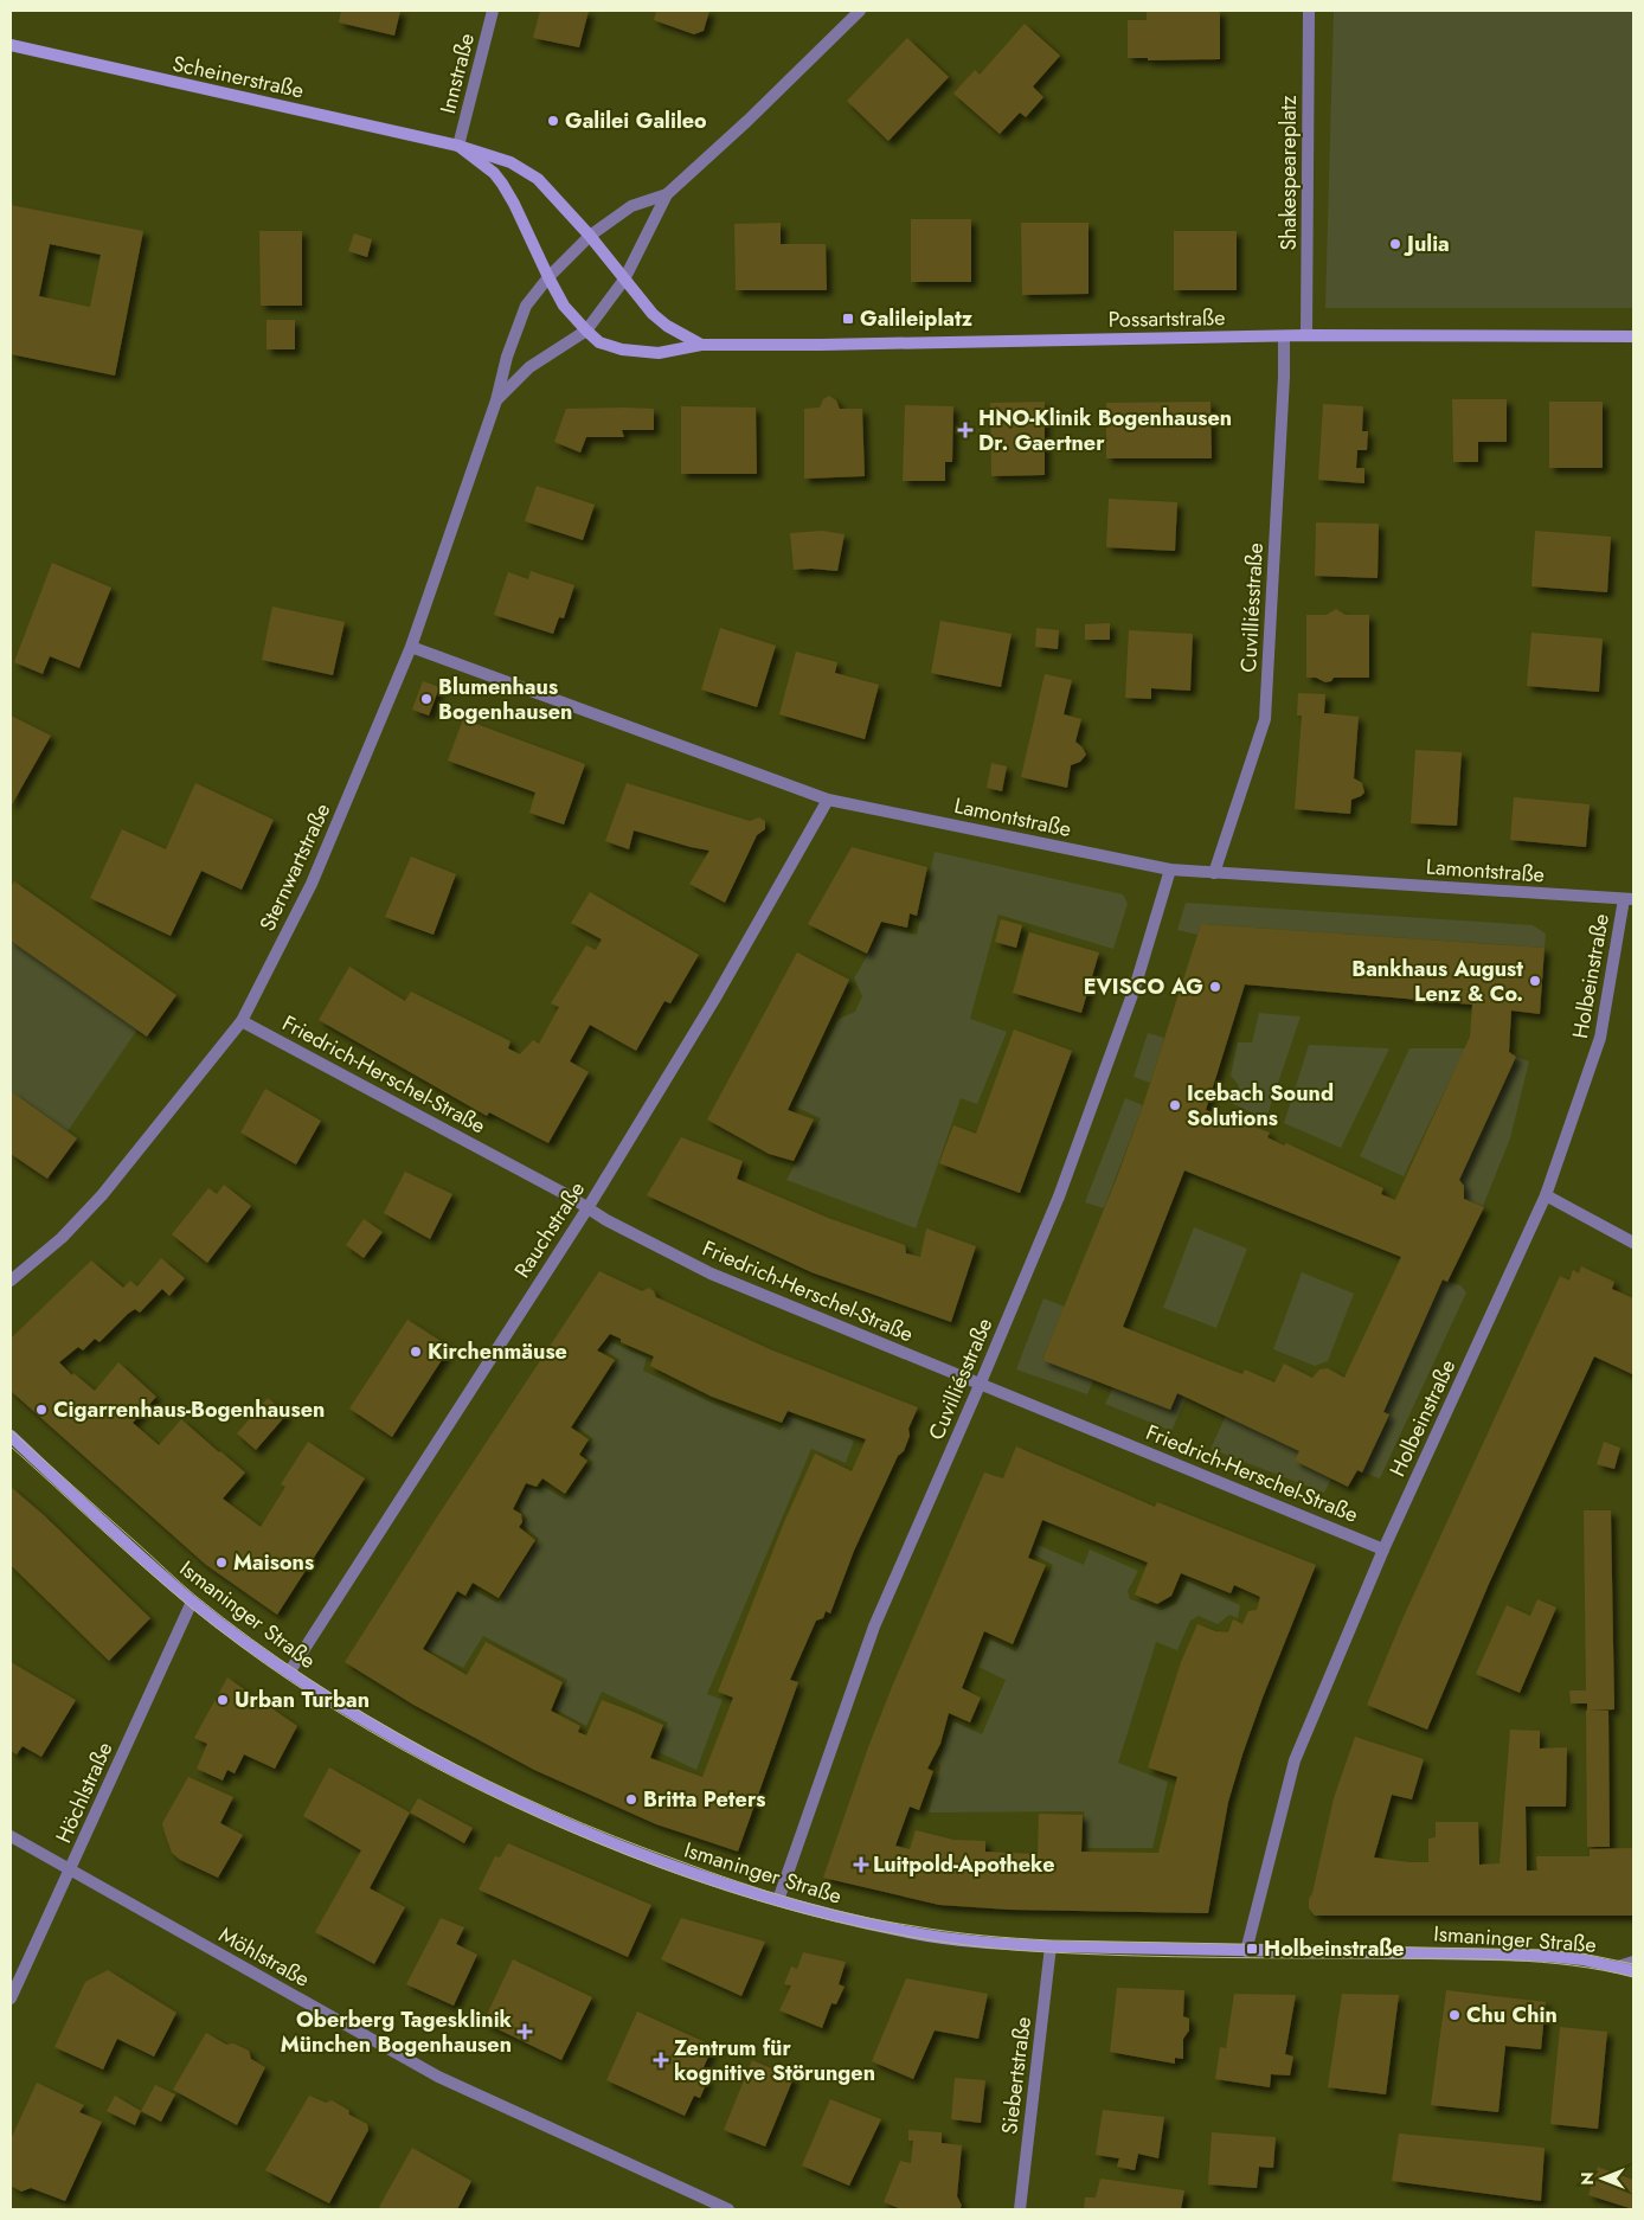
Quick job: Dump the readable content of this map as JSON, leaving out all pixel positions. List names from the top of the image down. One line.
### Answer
{"streets":{"street":["Innstraße","Scheinerstraße","Shakespeareplatz","Possartstraße","Cuvilliésstraße","Lamontstraße","Sternwartstraße","Holbeinstraße","Friedrich-Herschel-Straße","Rauchstraße","Ismaninger Straße","Höchlstraße","Möhlstraße","Siebertstraße"]},"crossings":[["Innstraße","Scheinerstraße"],["Shakespeareplatz","Possartstraße"],["Possartstraße","Cuvilliésstraße"],["Cuvilliésstraße","Lamontstraße"],["Cuvilliésstraße","Friedrich-Herschel-Straße"],["Cuvilliésstraße","Ismaninger Straße"],["Lamontstraße","Sternwartstraße"],["Lamontstraße","Holbeinstraße"],["Lamontstraße","Rauchstraße"],["Sternwartstraße","Friedrich-Herschel-Straße"],["Holbeinstraße","Friedrich-Herschel-Straße"],["Holbeinstraße","Ismaninger Straße"],["Friedrich-Herschel-Straße","Rauchstraße"],["Rauchstraße","Ismaninger Straße"],["Ismaninger Straße","Höchlstraße"],["Ismaninger Straße","Siebertstraße"],["Höchlstraße","Möhlstraße"]],"places":{"other":["Galilei Galileo","Julia","Blumenhaus Bogenhausen","Bankhaus August Lenz & Co.","EVISCO AG","Icebach Sound Solutions","Kirchenmäuse","Cigarrenhaus-Bogenhausen","Maisons","Urban Turban","Britta Peters","Chu Chin"],"transit":["Galileiplatz","Holbeinstraße"],"health":["HNO-Klinik Bogenhausen Dr. Gaertner","Luitpold-Apotheke","Oberberg Tagesklinik München Bogenhausen","Zentrum für kognitive Störungen"]},"north":"left"}
